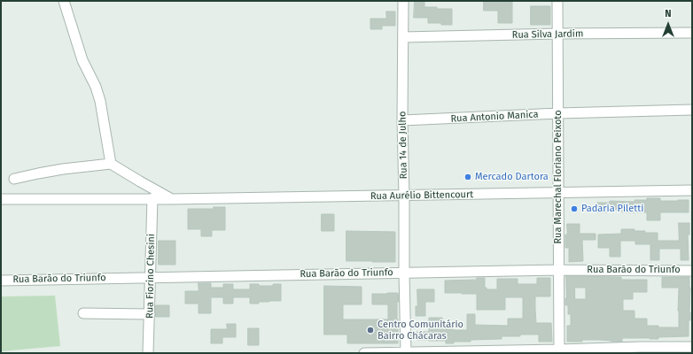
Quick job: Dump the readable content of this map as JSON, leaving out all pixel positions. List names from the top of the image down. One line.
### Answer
{"streets":{"street":["Rua Silva Jardim","Rua Antonio Manica","Rua 14 de Julho","Rua Marechal Floriano Peixoto","Rua Aurélio Bittencourt","Rua Barão do Triunfo","Rua Fiorino Chesini"]},"crossings":[["Rua Silva Jardim","Rua 14 de Julho"],["Rua Silva Jardim","Rua Marechal Floriano Peixoto"],["Rua Antonio Manica","Rua 14 de Julho"],["Rua Antonio Manica","Rua Marechal Floriano Peixoto"],["Rua 14 de Julho","Rua Aurélio Bittencourt"],["Rua 14 de Julho","Rua Barão do Triunfo"],["Rua Marechal Floriano Peixoto","Rua Aurélio Bittencourt"],["Rua Marechal Floriano Peixoto","Rua Barão do Triunfo"],["Rua Aurélio Bittencourt","Rua Fiorino Chesini"],["Rua Barão do Triunfo","Rua Fiorino Chesini"]],"places":["Mercado Dartora","Padaria Piletti","Centro Comunitário Bairro Chácaras"],"north":"top"}
